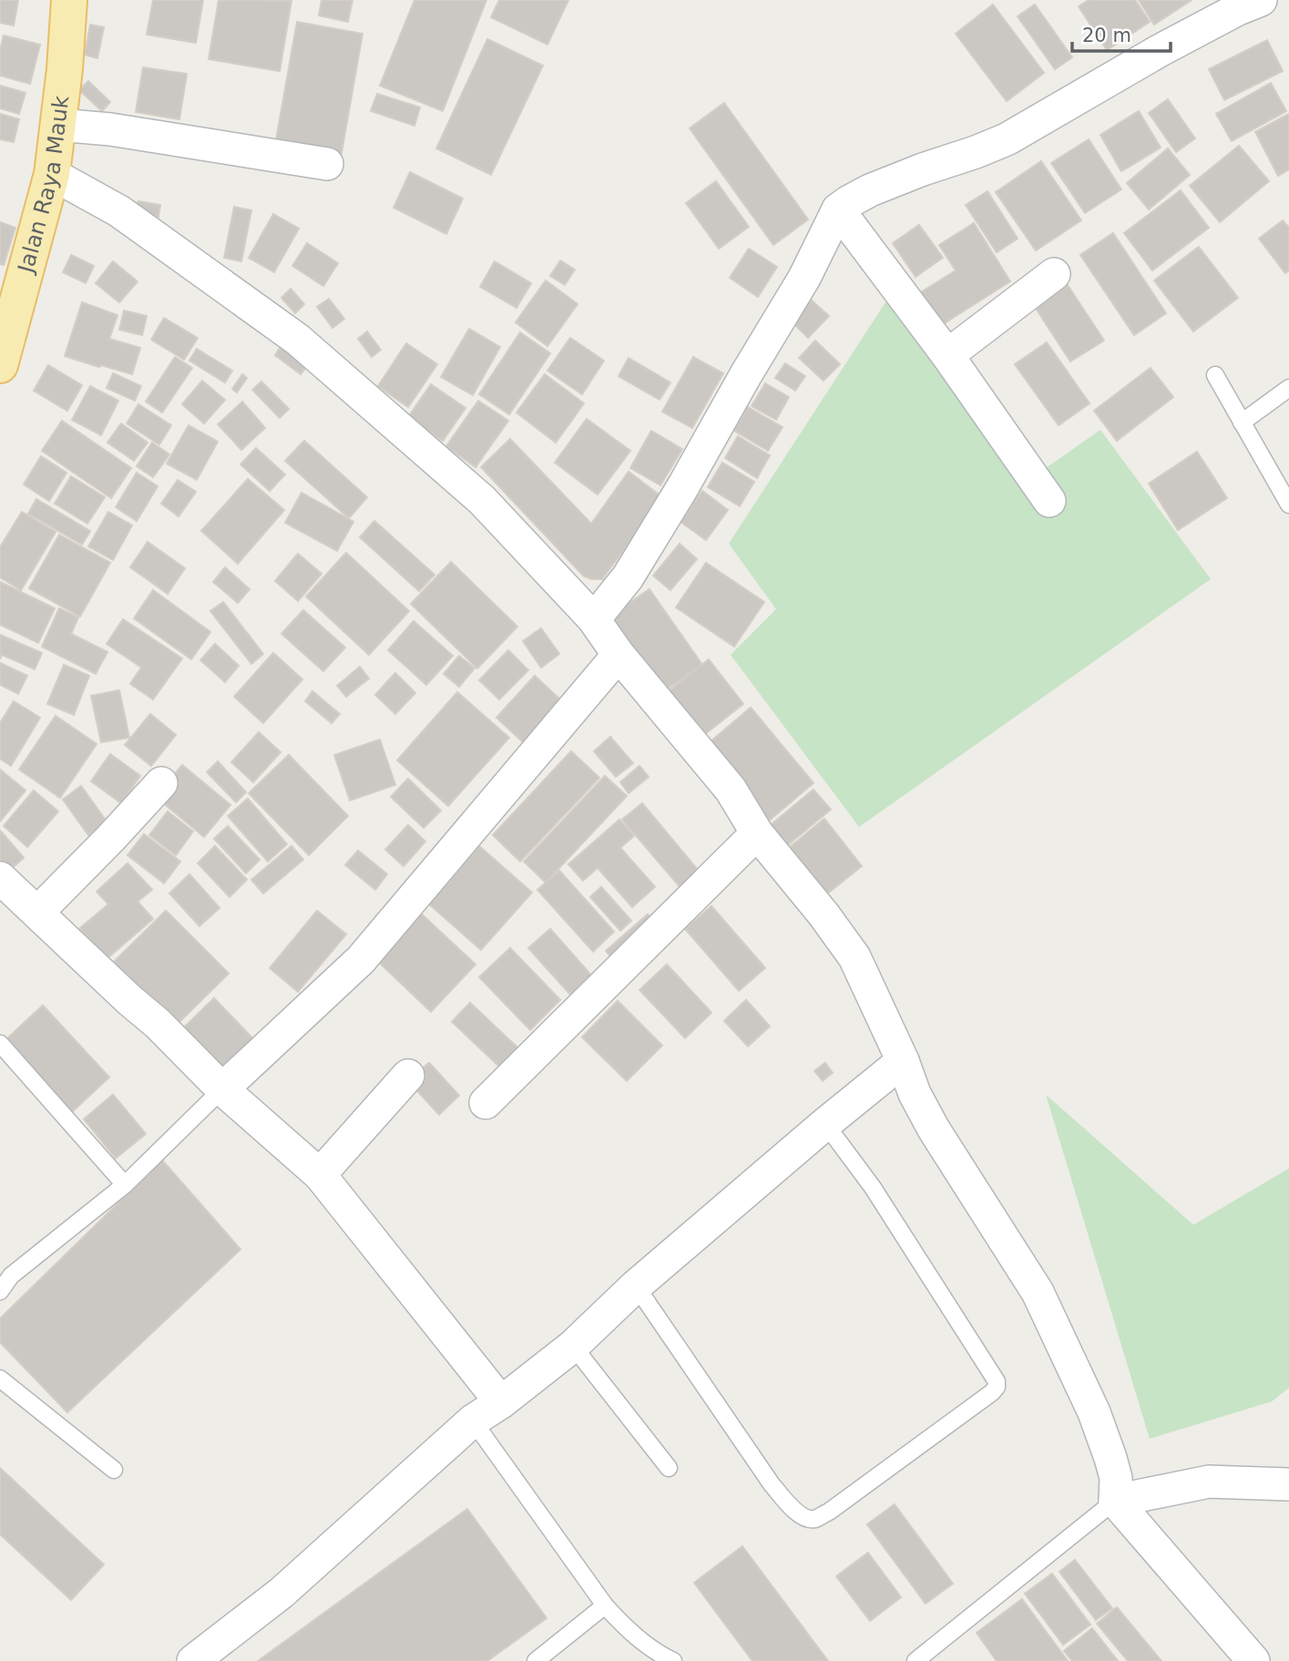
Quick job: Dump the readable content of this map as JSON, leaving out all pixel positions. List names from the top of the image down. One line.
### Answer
{"streets":{"main road":["Jalan Raya Mauk"]},"scale_bar":"20 m"}
